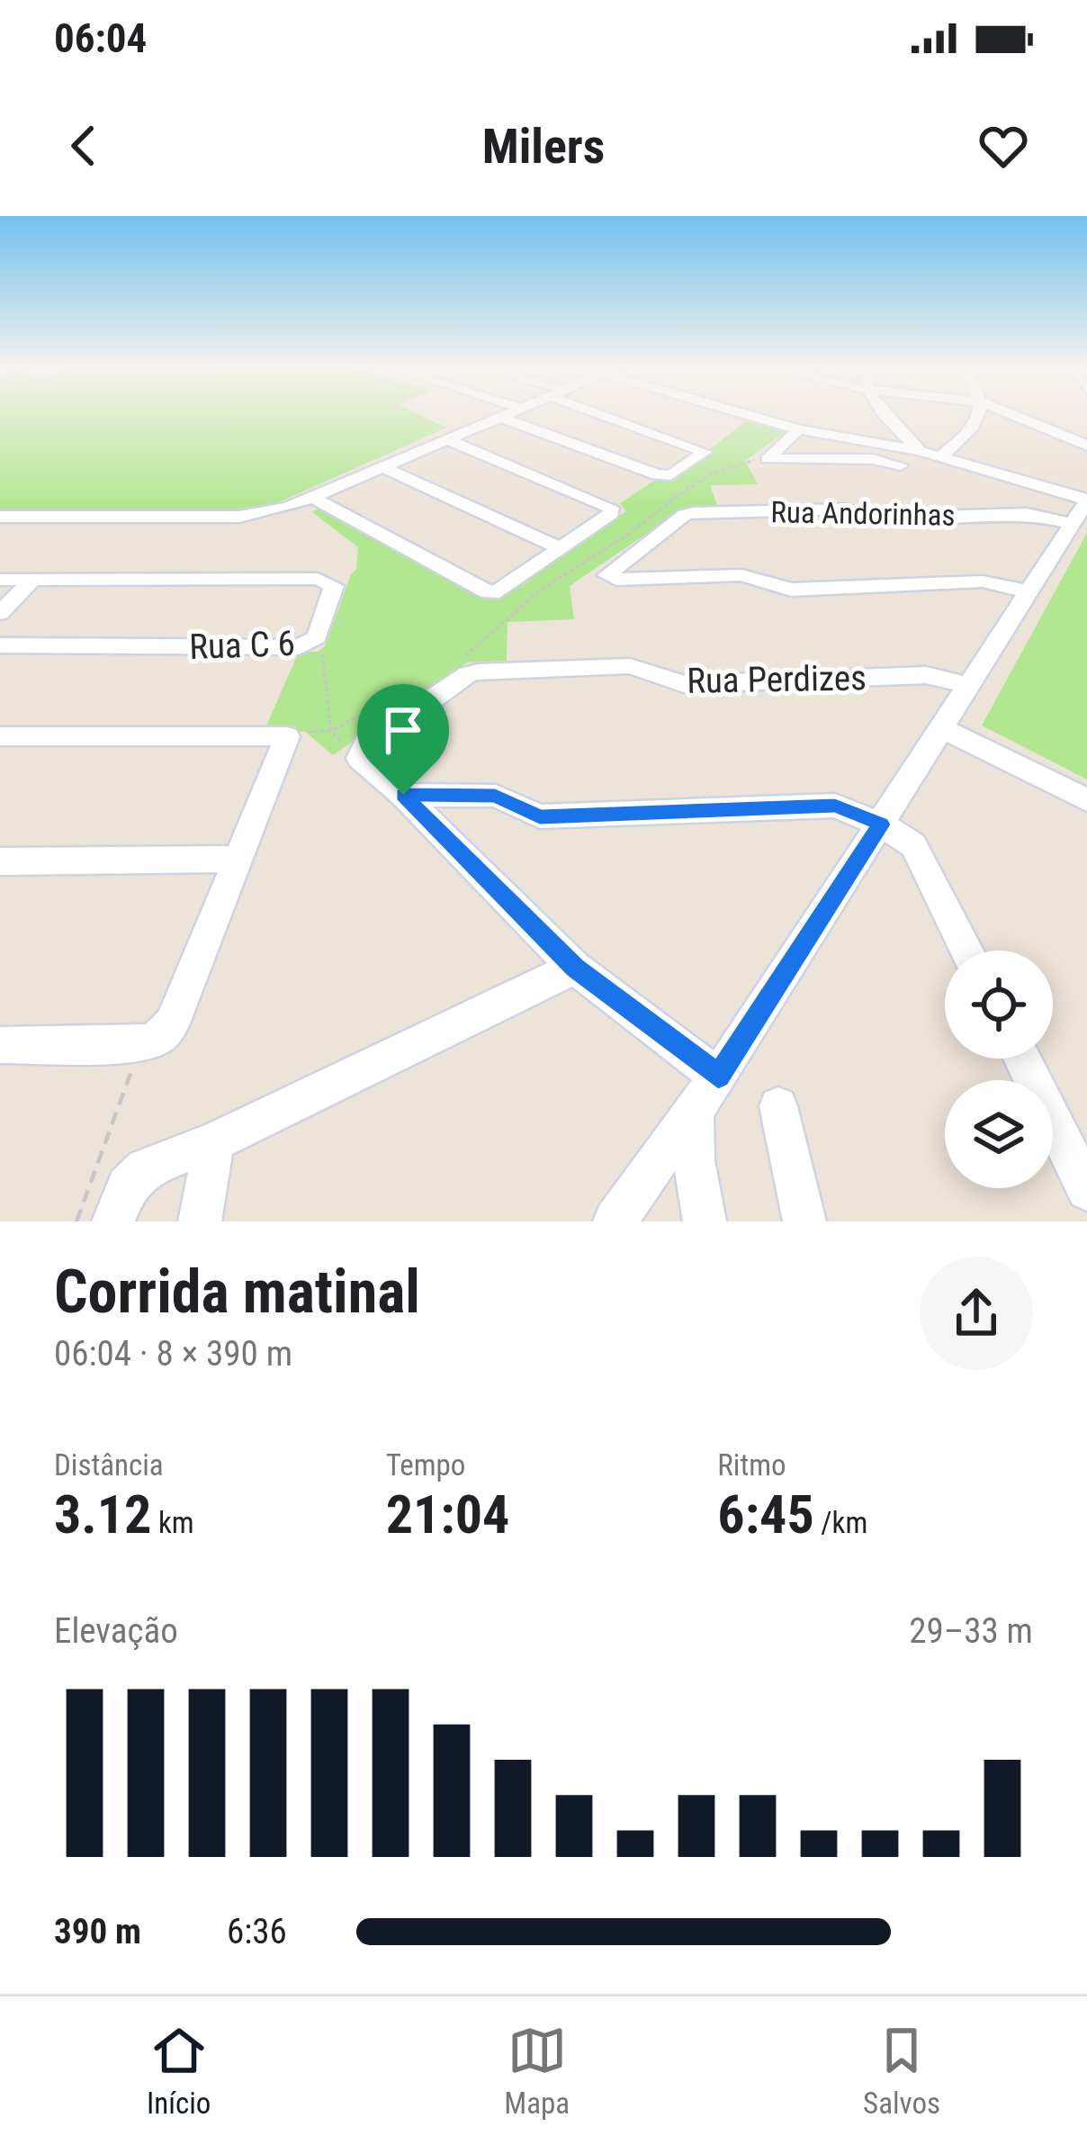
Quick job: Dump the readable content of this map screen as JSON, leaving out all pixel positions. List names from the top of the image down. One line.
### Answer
{"streets":{"street":["Rua Andorinhas","Rua C 6","Rua Perdizes"]},"page":{"status":"06:04","header":"Milers","heading":["Corrida matinal","06:04 · 8 × 390 m"],"stats":[["Distância","3.12 km"],["Tempo","21:04"],["Ritmo","6:45 /km"]],"chart":["Elevação","29–33 m"],"list":[{"name":"390 m","note":"6:36"}],"tabs":["Início","Mapa","Salvos"]}}
